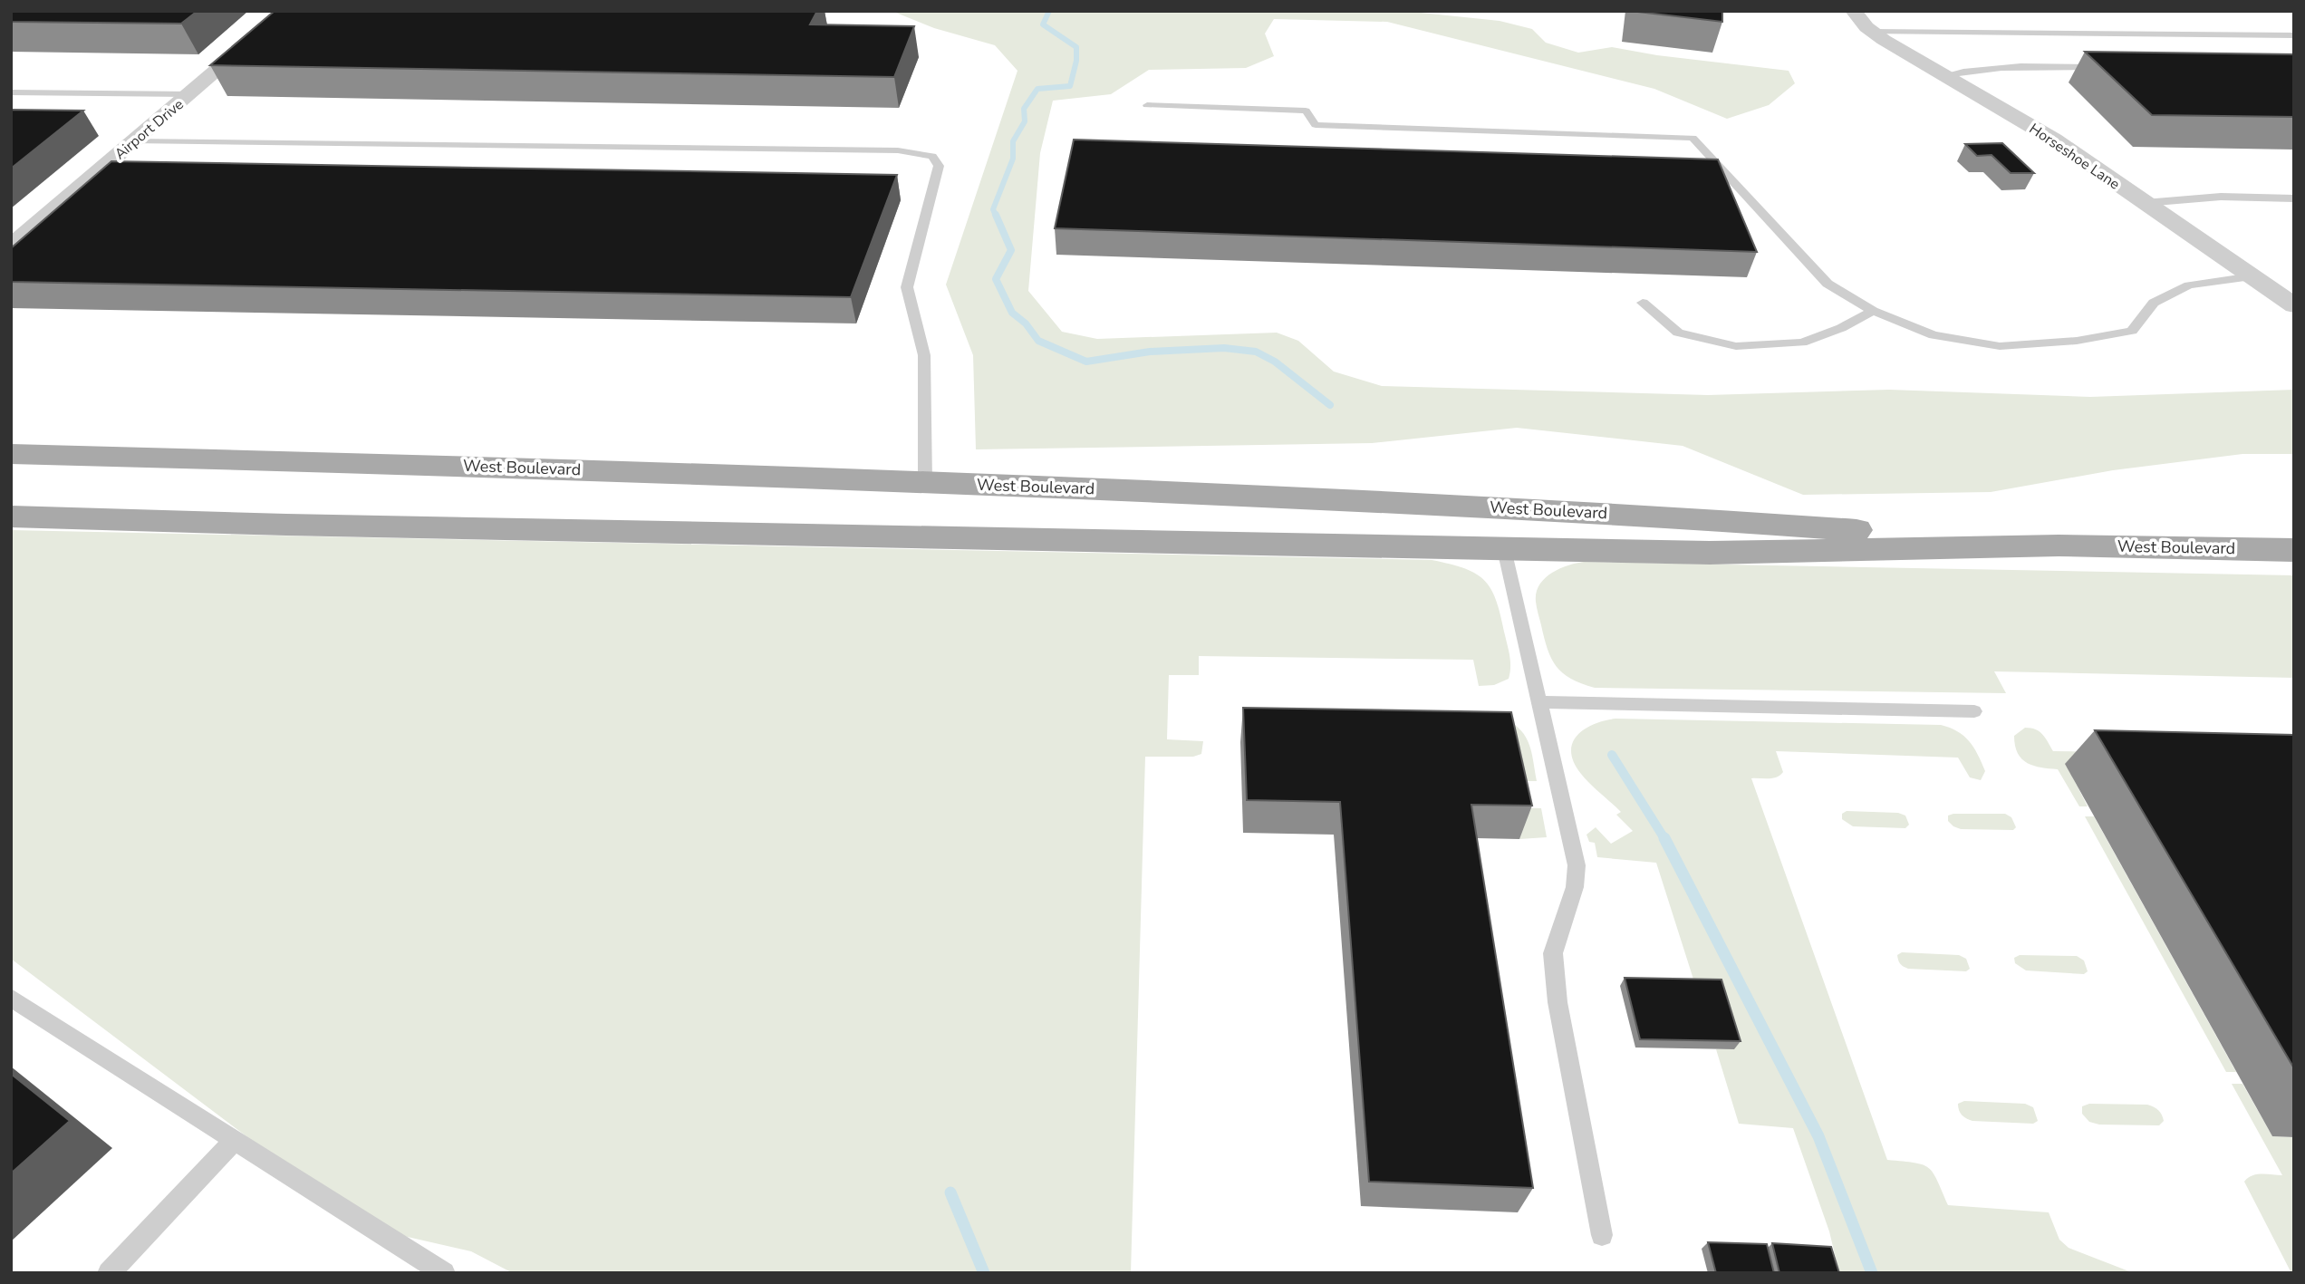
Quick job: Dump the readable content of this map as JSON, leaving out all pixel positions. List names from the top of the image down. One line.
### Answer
{"streets":{"main road":["West Boulevard"],"street":["Airport Drive","Horseshoe Lane"]}}
